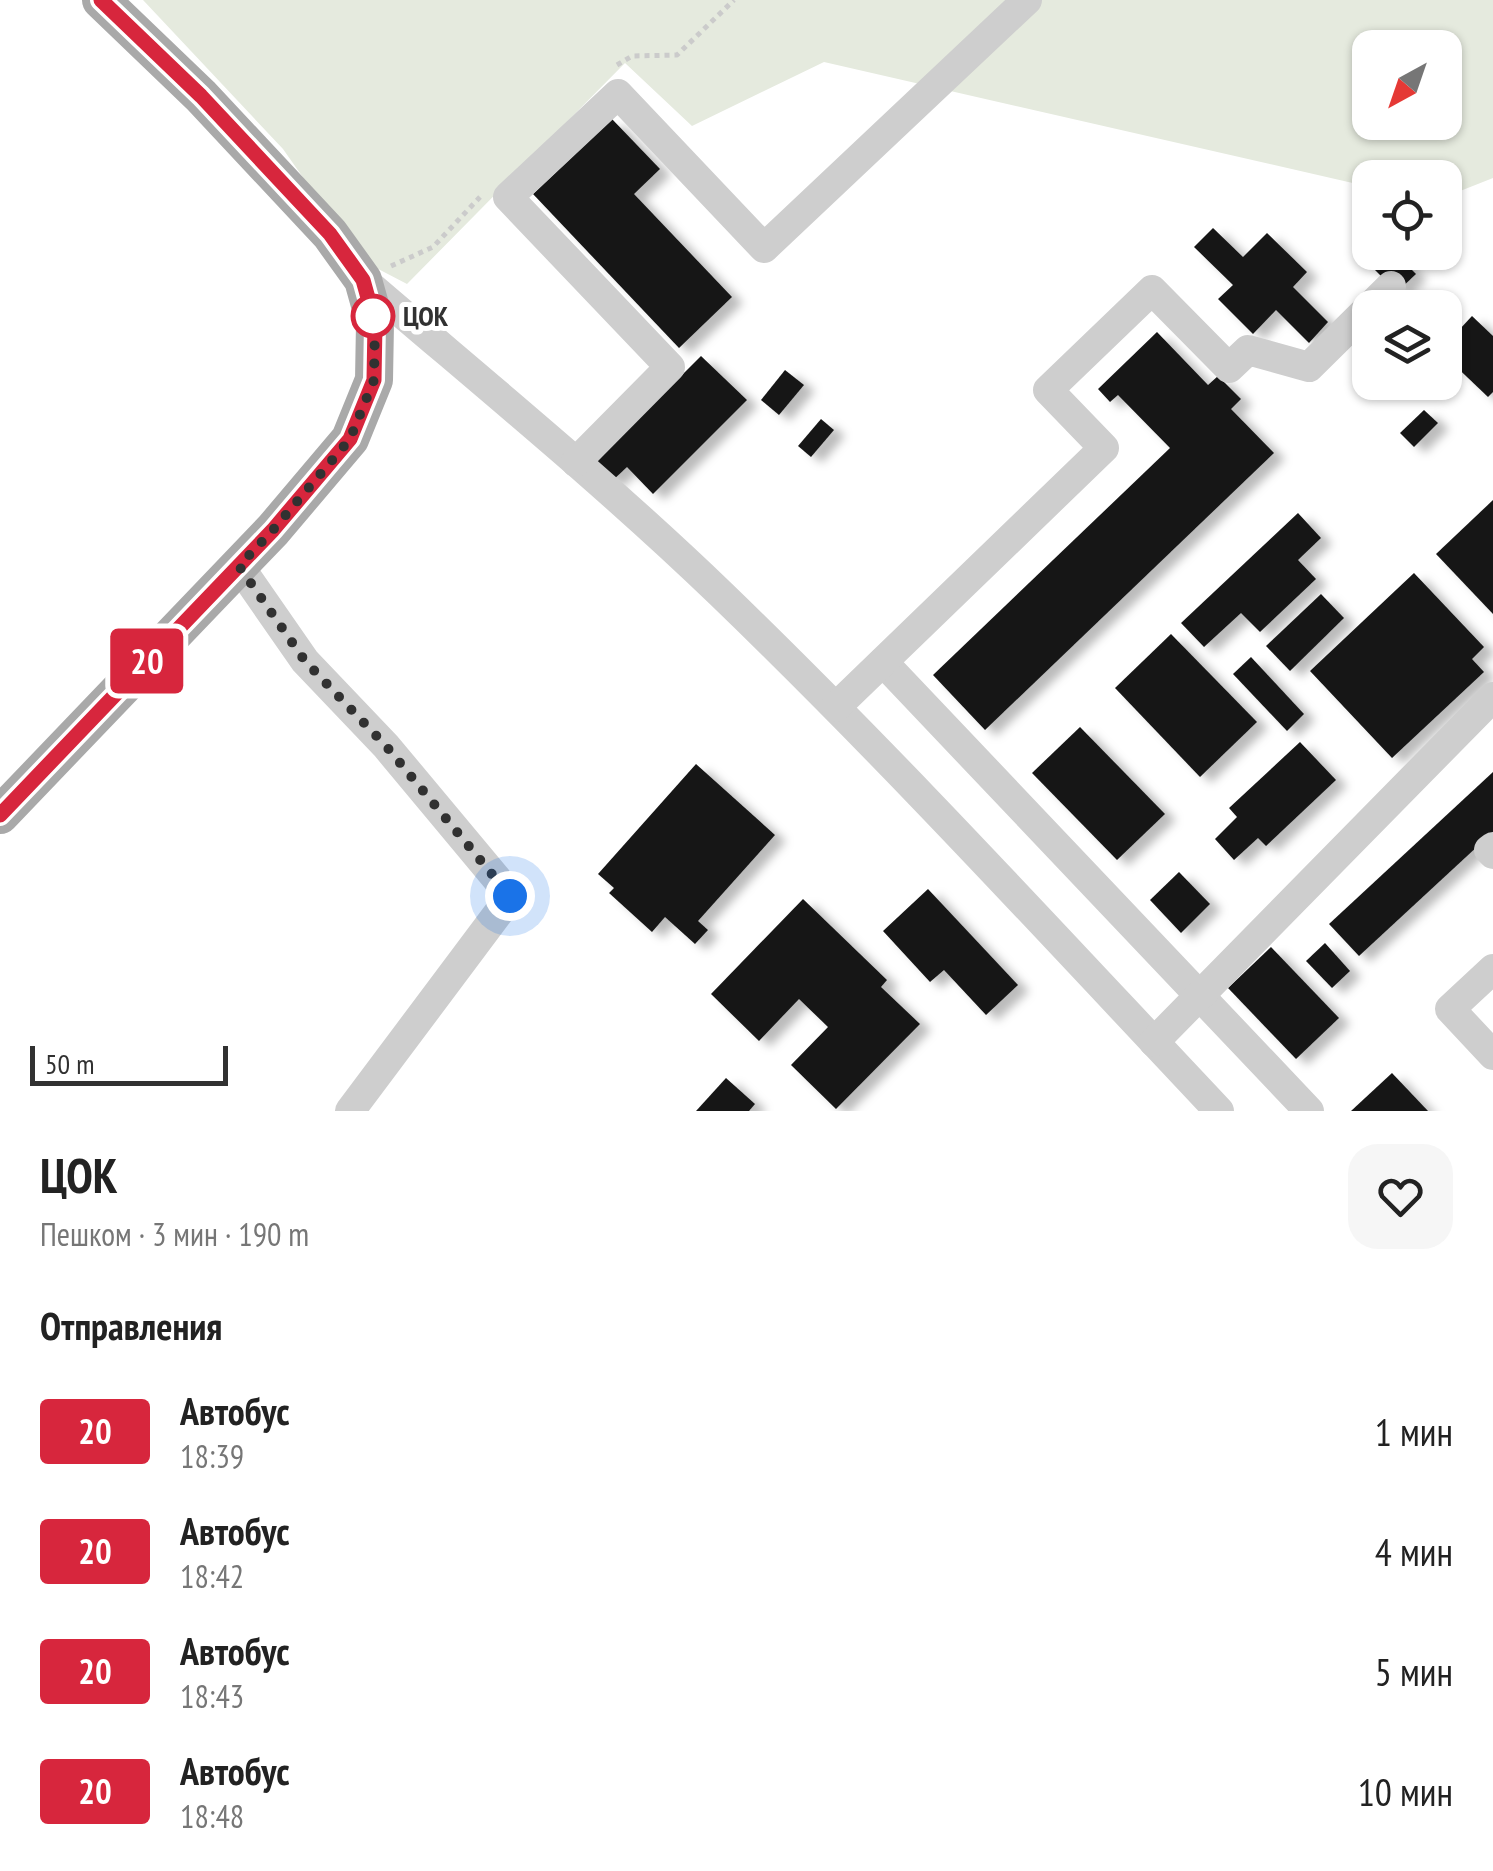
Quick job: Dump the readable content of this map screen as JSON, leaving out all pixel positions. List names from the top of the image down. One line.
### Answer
{"places":["ЦОК"],"lines":["bus line 20"],"scale_bar":"50 m","north":"bottom left","page":{"on_map":"20","scale":"50 m","heading":[["ЦОК","Пешком · 3 мин · 190 m"],"Отправления"],"list":[{"mark":"20","name":"Автобус","note":"18:39","value":"1 мин"},{"mark":"20","name":"Автобус","note":"18:42","value":"4 мин"},{"mark":"20","name":"Автобус","note":"18:43","value":"5 мин"},{"mark":"20","name":"Автобус","note":"18:48","value":"10 мин"}]}}
